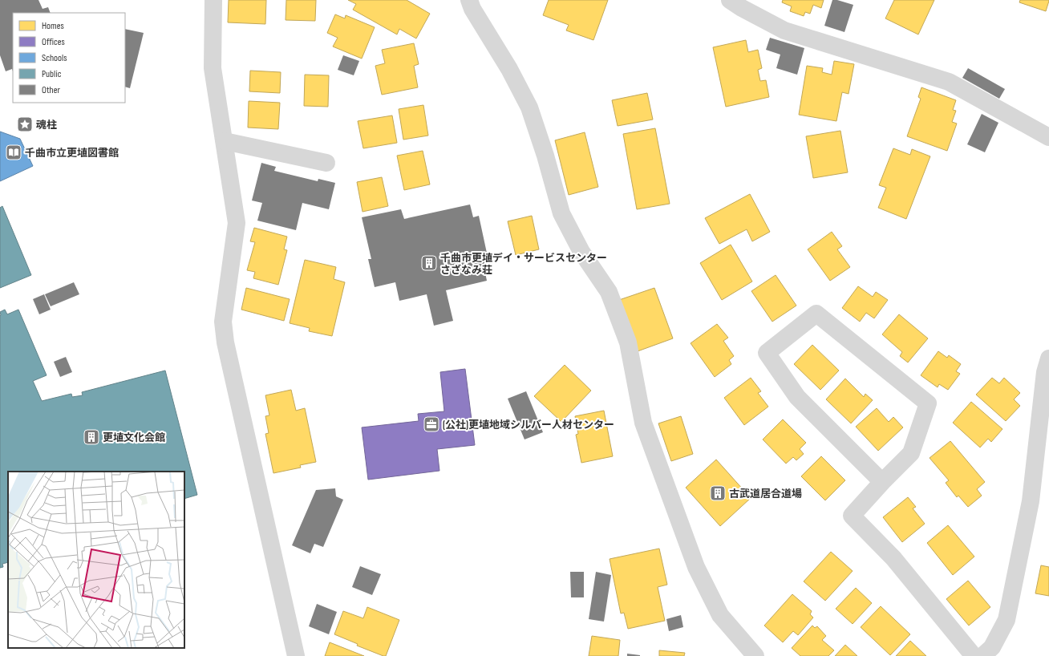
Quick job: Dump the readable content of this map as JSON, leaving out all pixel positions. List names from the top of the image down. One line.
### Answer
{"places":{"place":["魂柱"],"library":["千曲市立更埴図書館"],"building":["千曲市更埴デイ・サービスセンター さざなみ荘","更埴文化会館","古武道居合道場"],"office":["(公社)更埴地域シルバー人材センター"]},"legend":["Homes","Offices","Schools","Public","Other"]}
